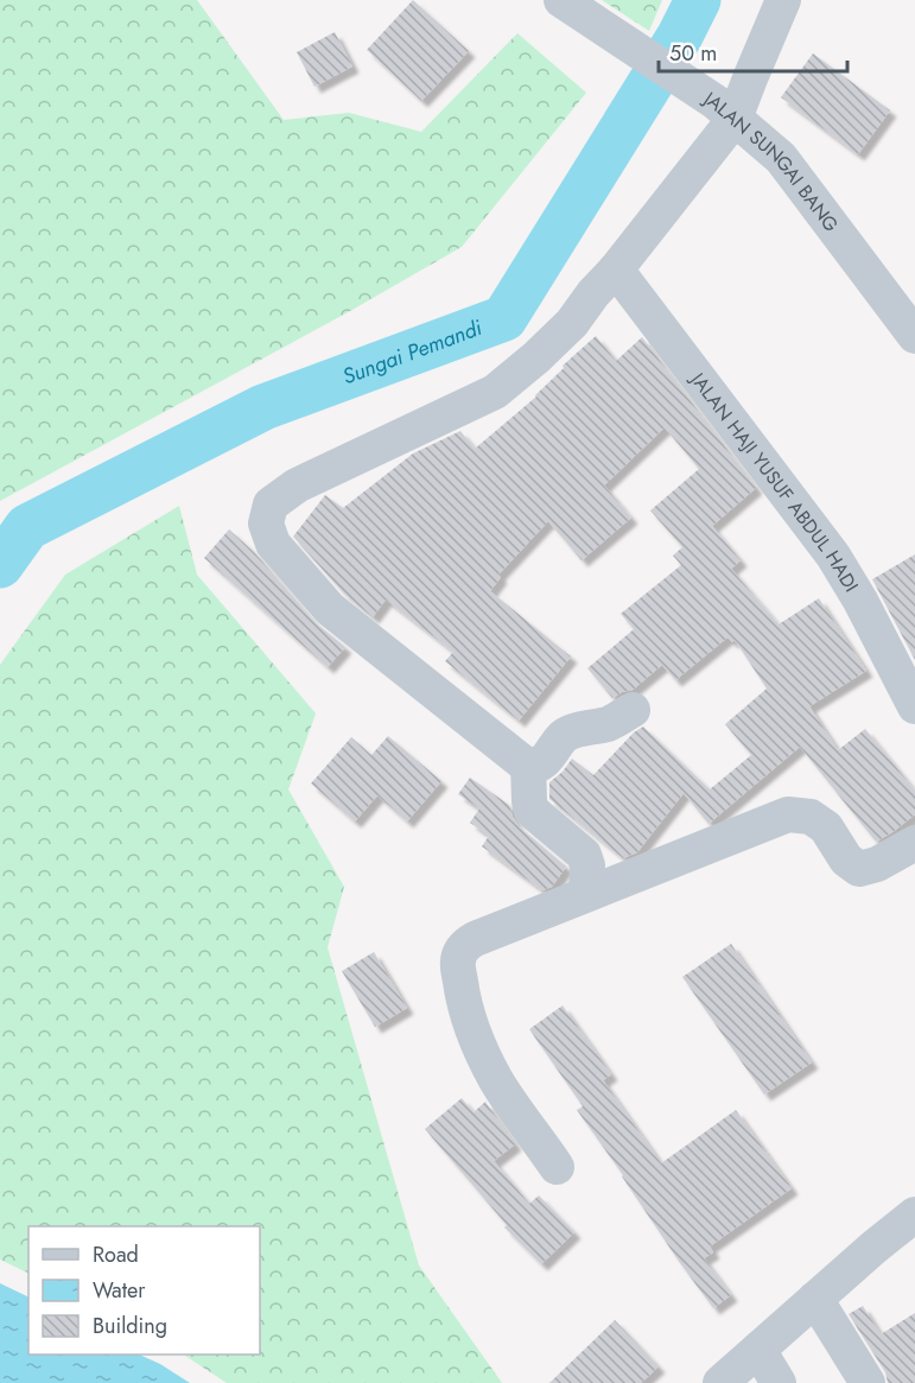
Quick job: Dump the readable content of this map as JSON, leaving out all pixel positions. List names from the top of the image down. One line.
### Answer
{"streets":{"street":["JALAN SUNGAI BANG","JALAN HAJI YUSUF ABDUL HADI"]},"water":["Sungai Pemandi"],"legend":["Road","Water","Building"],"scale_bar":"50 m"}
